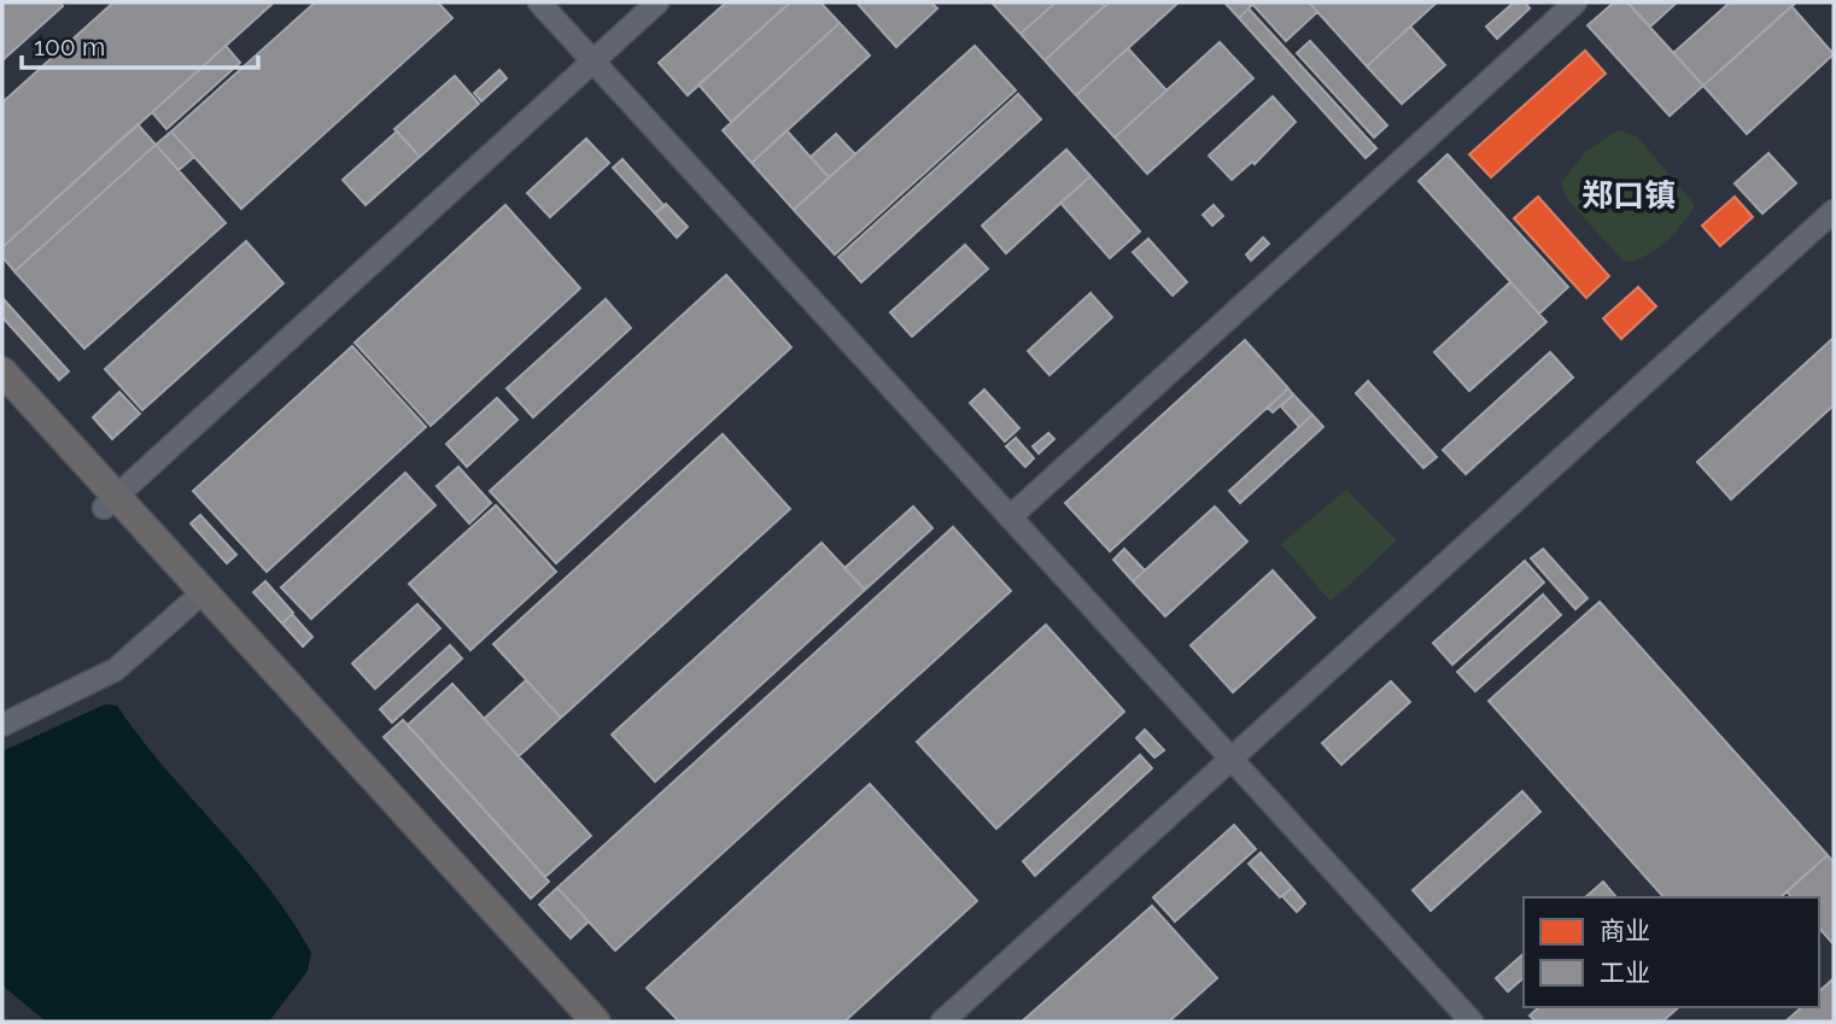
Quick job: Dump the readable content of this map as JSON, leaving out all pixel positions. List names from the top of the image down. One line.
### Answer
{"districts":["郑口镇"],"legend":["商业","工业"],"scale_bar":"100 m"}
